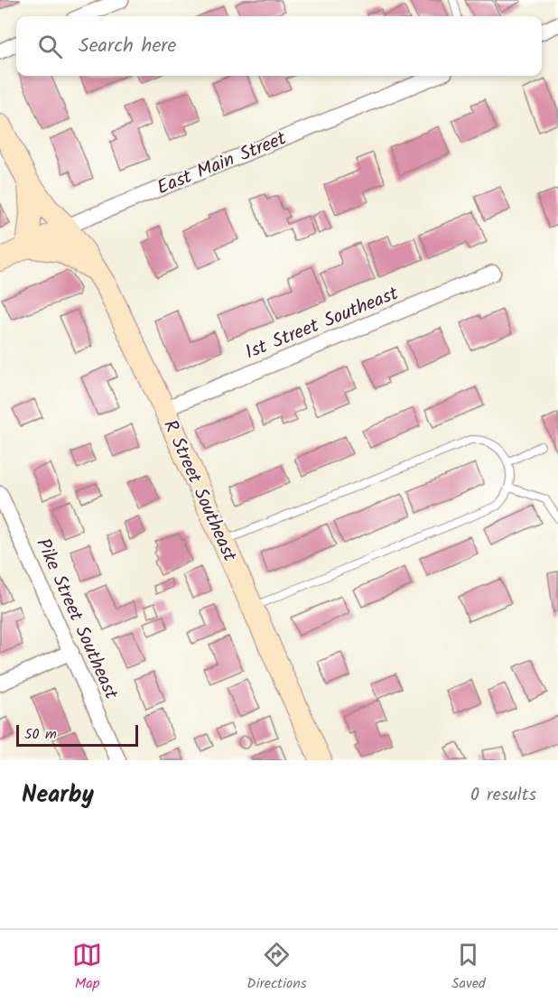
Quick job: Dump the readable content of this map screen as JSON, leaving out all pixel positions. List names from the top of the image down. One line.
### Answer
{"streets":{"main road":["East Main Street","R Street Southeast"],"street":["1st Street Southeast","Pike Street Southeast"]},"crossings":[["East Main Street","R Street Southeast"],["1st Street Southeast","R Street Southeast"]],"scale_bar":"50 m","page":{"search":"Search here","scale":"50 m","heading":["Nearby","0 results"],"nav":["Map","Directions","Saved"]}}
